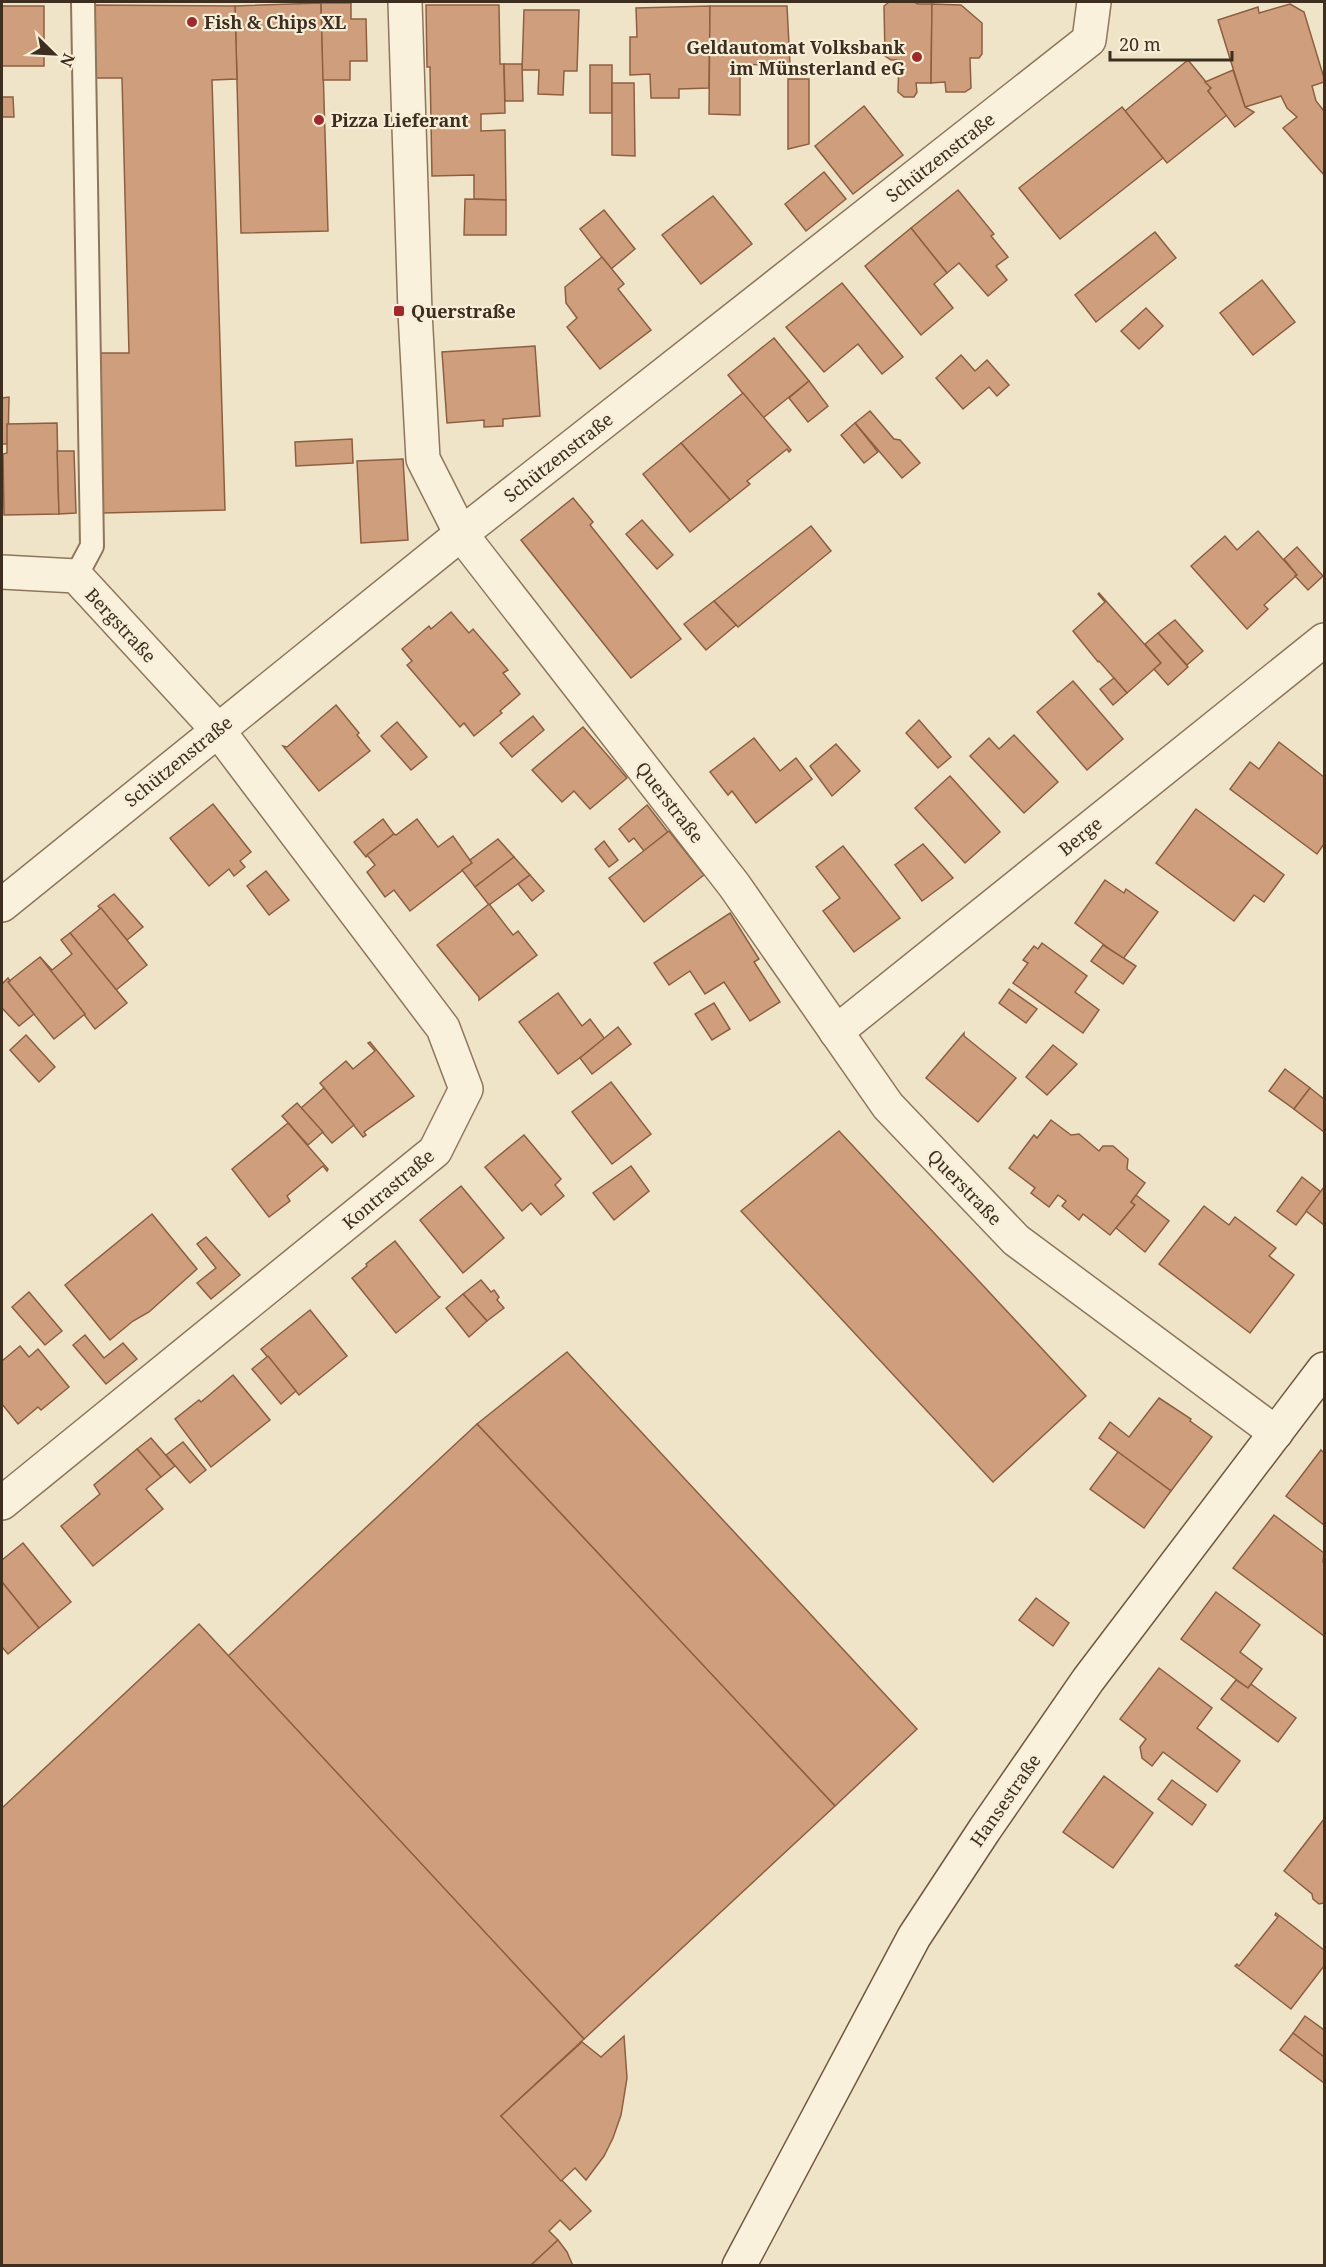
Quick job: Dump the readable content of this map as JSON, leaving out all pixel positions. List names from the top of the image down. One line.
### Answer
{"streets":{"street":["Schützenstraße","Bergstraße","Querstraße","Berge","Kontrastraße","Hansestraße"]},"crossings":[["Schützenstraße","Bergstraße"],["Schützenstraße","Querstraße"],["Schützenstraße","Kontrastraße"],["Bergstraße","Kontrastraße"],["Querstraße","Berge"],["Querstraße","Hansestraße"]],"places":{"other":["Fish & Chips XL","Geldautomat Volksbank im Münsterland eG","Pizza Lieferant"],"transit":["Querstraße"]},"scale_bar":"20 m","north":"bottom right"}
